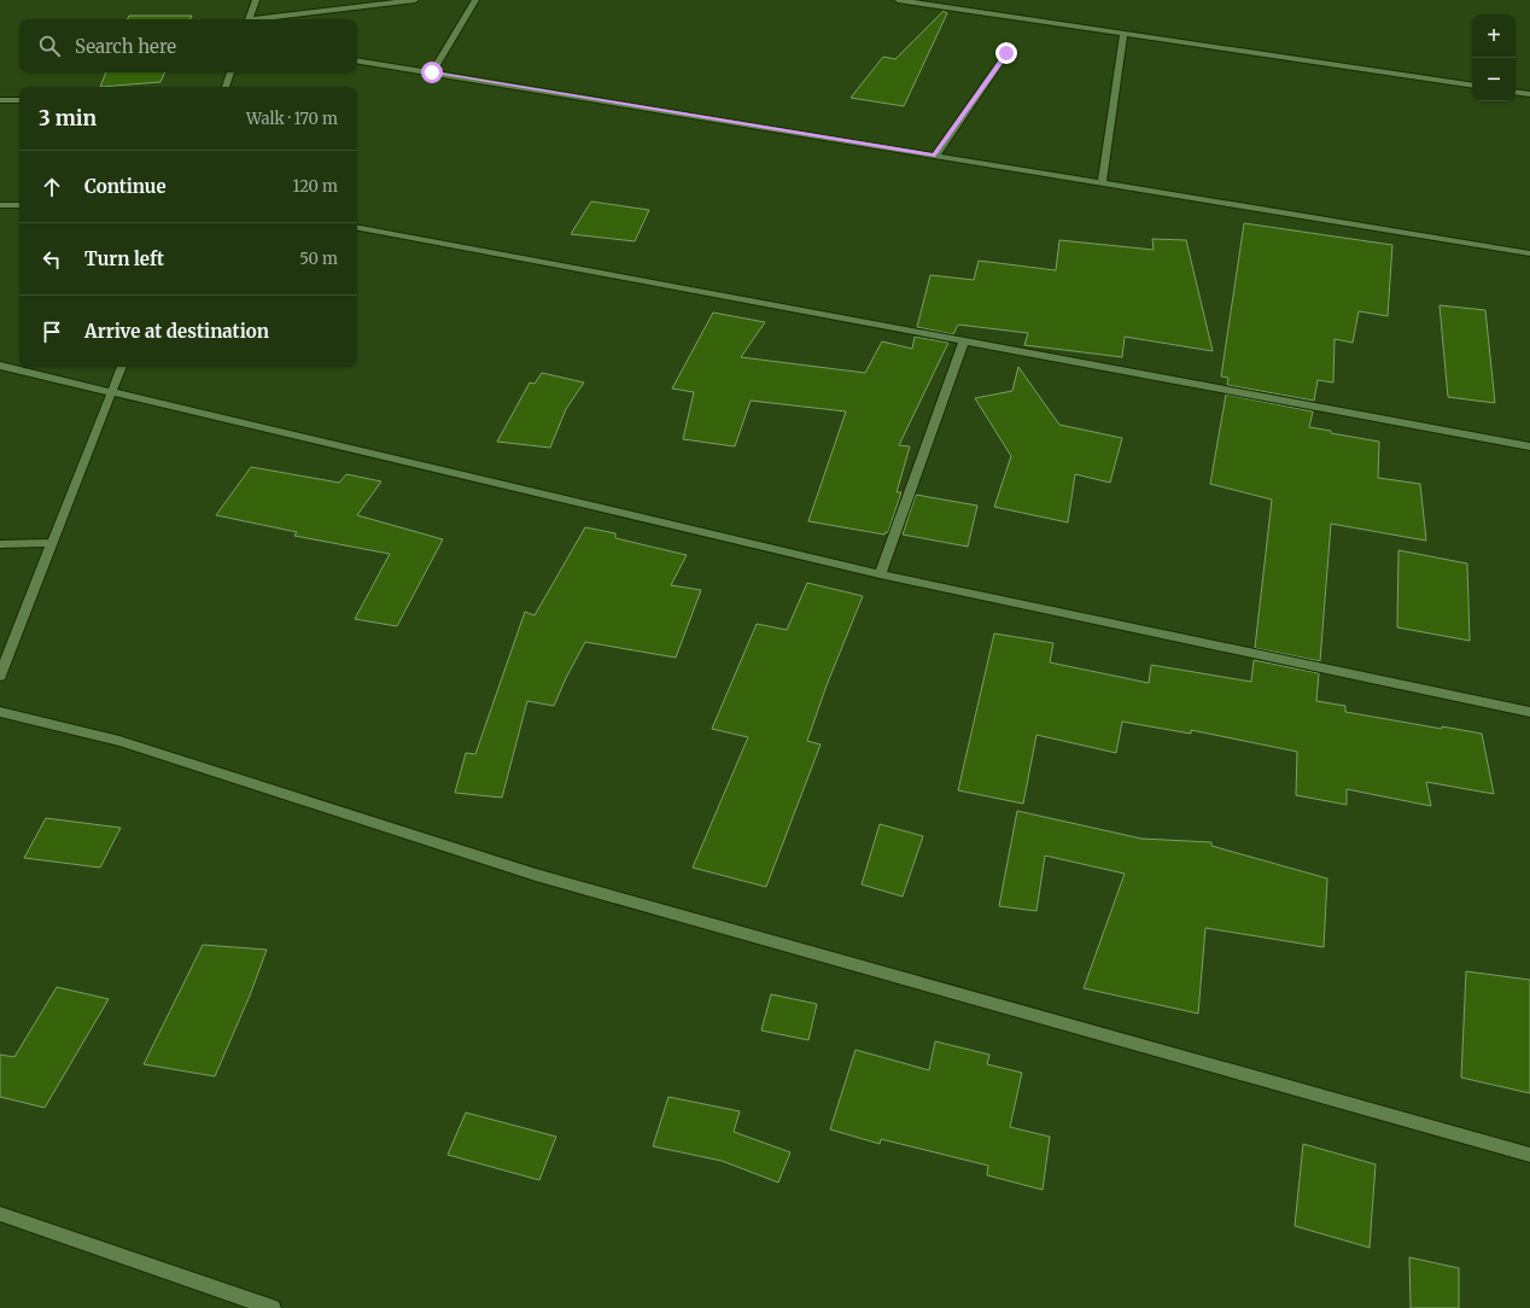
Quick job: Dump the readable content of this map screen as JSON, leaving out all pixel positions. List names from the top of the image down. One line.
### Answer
{"page":{"map_buttons":["+","−"],"search":"Search here","heading":["3 min","Walk · 170 m"],"list":[["Continue","120 m"],["Turn left","50 m"],"Arrive at destination"]}}
